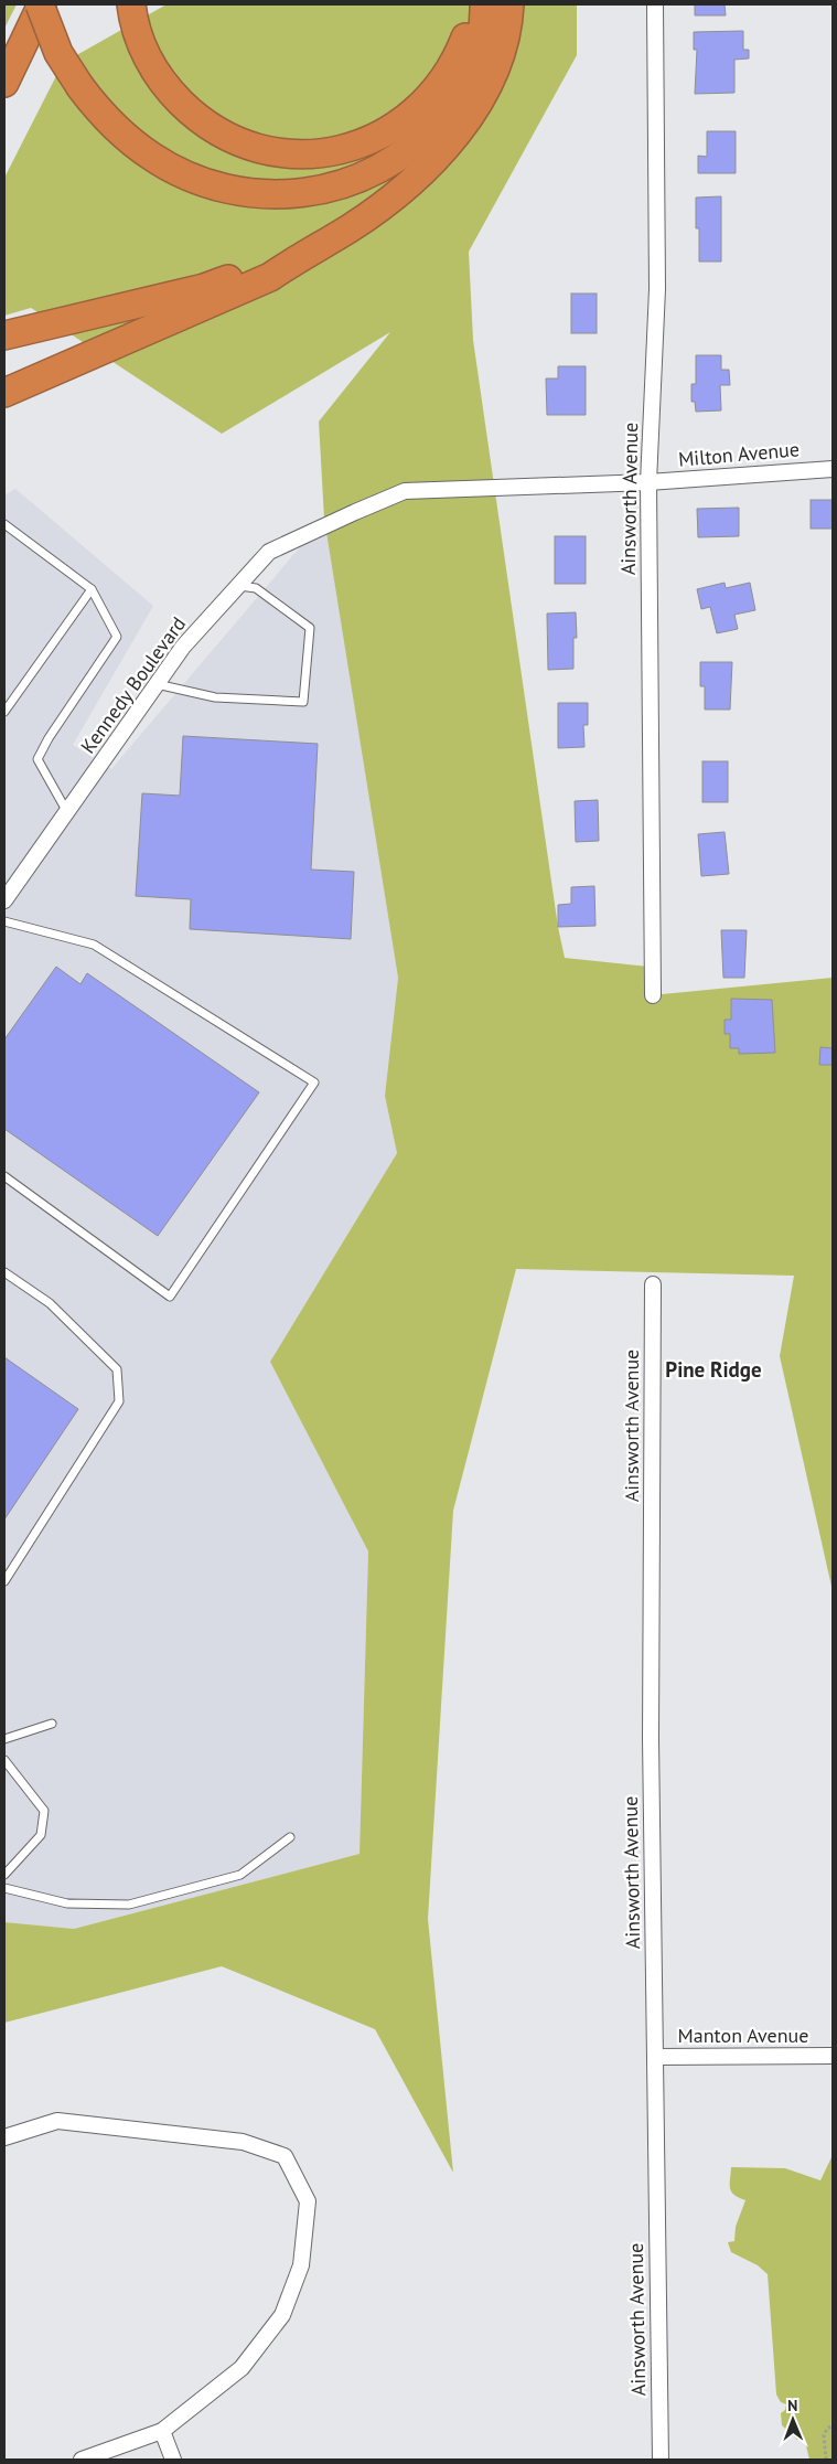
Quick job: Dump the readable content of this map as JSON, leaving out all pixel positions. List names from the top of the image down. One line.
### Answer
{"streets":{"street":["Milton Avenue","Ainsworth Avenue","Kennedy Boulevard","Manton Avenue"]},"crossings":[["Milton Avenue","Ainsworth Avenue"],["Milton Avenue","Kennedy Boulevard"],["Ainsworth Avenue","Kennedy Boulevard"],["Ainsworth Avenue","Manton Avenue"]],"districts":["Pine Ridge"],"north":"top"}
